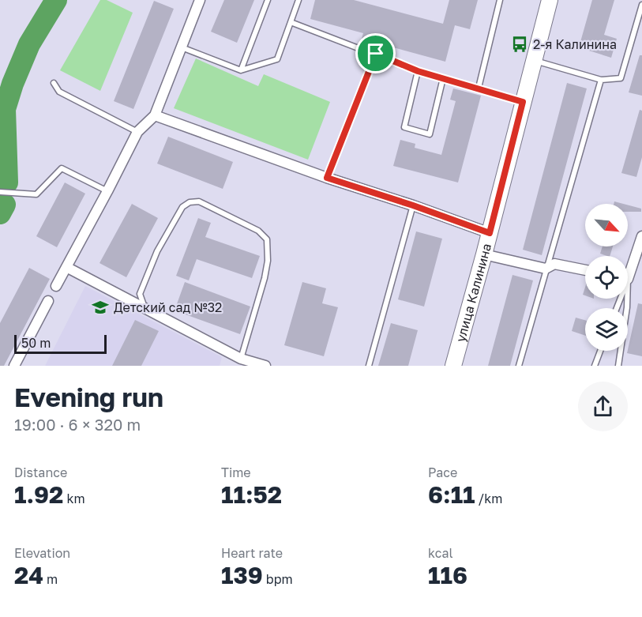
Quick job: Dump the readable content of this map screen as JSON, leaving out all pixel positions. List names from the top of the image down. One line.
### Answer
{"streets":{"main road":["улица Калинина"]},"places":{"bus stop":["2-я Калинина"],"school or university":["Детский сад №32"]},"scale_bar":"50 m","north":"bottom right","page":{"scale":"50 m","heading":["Evening run","19:00 · 6 × 320 m"],"stats":[["Distance","1.92 km"],["Time","11:52"],["Pace","6:11 /km"],["Elevation","24 m"],["Heart rate","139 bpm"],["kcal","116"]]}}
